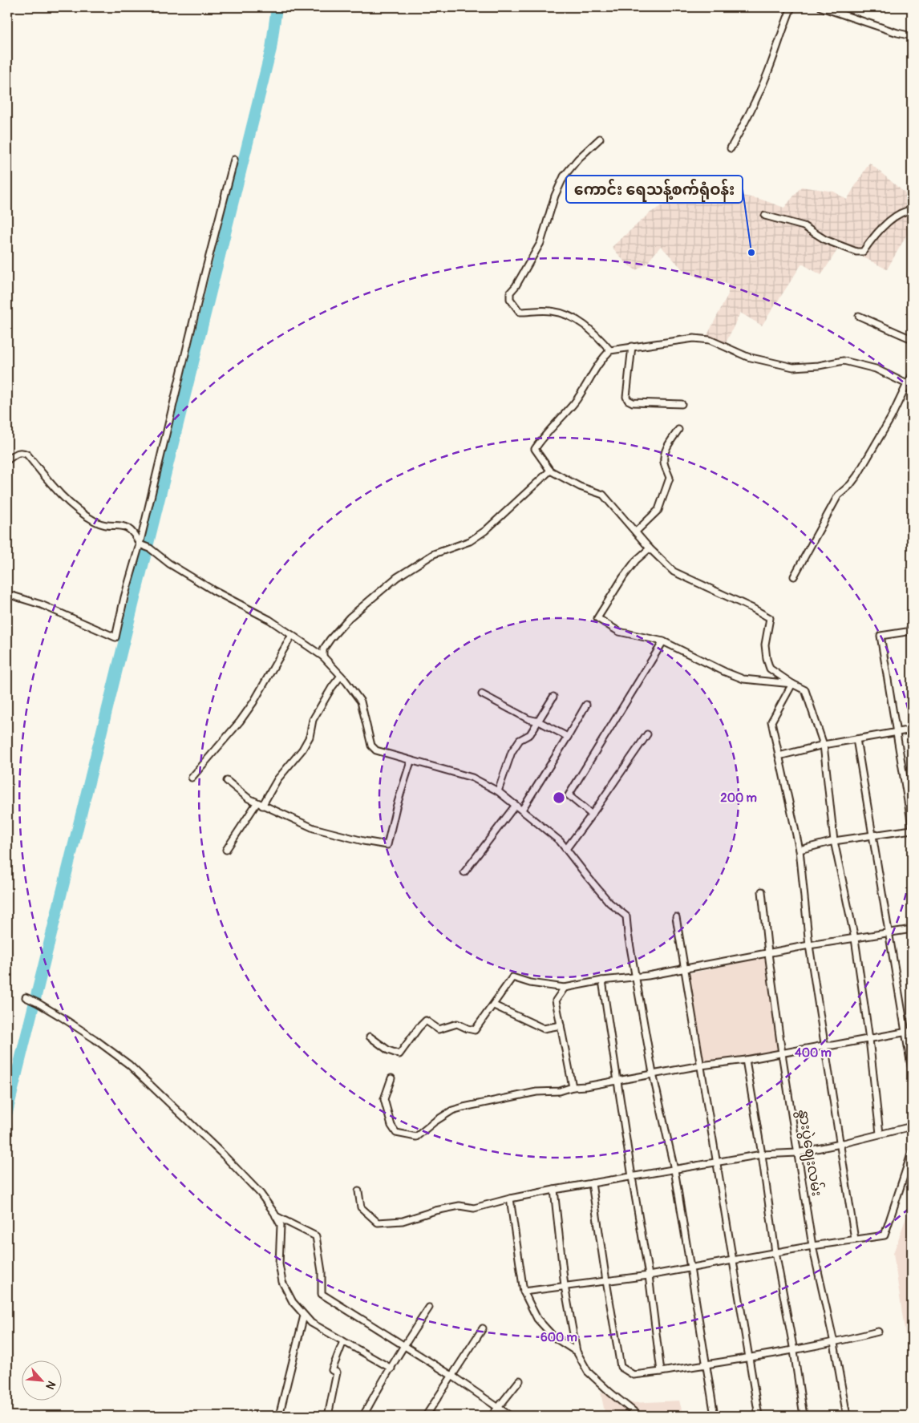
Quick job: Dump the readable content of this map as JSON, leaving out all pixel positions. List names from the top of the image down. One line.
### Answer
{"streets":{"street":["နွားပွဲဈေးလမ်း"]},"places":["ကောင်း ရေသန့်စက်ရုံဝန်း"],"north":"bottom right","rings":["200 m","400 m","600 m"]}
